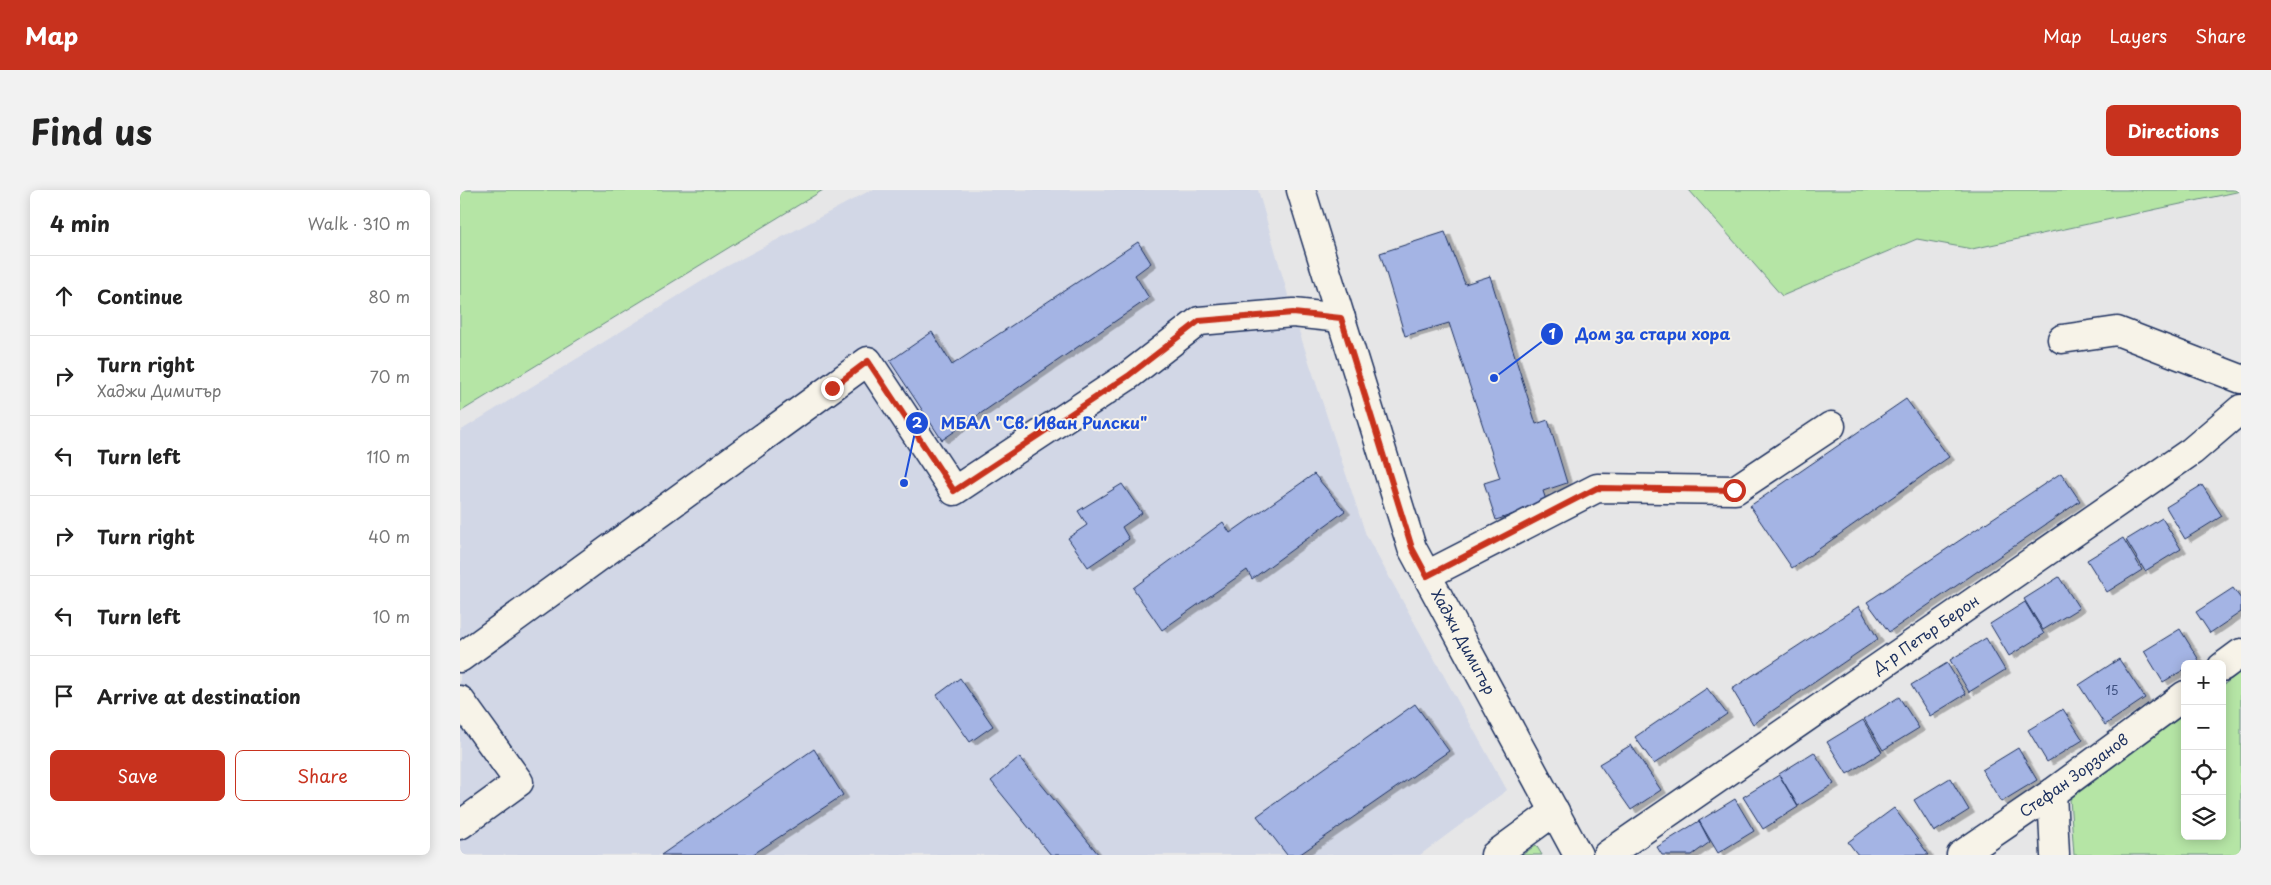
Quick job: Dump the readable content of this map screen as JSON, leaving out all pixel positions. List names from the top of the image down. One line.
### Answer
{"streets":{"street":["Д-р Петър Берон","Хаджи Димитър","Стефан Зорзанов"]},"places":["Дом за стари хора","МБАЛ \"Св. Иван Рилски\""],"house_numbers":["15"],"page":{"header":"Map","nav":["Map","Layers","Share"],"title":"Find us","buttons":["Directions",["Save","Share"]],"heading":["4 min","Walk · 310 m"],"list":[["Continue","80 m"],["Turn right","Хаджи Димитър","70 m"],["Turn left","110 m"],["Turn right","40 m"],["Turn left","10 m"],"Arrive at destination"],"map_buttons":["+","−"]}}
